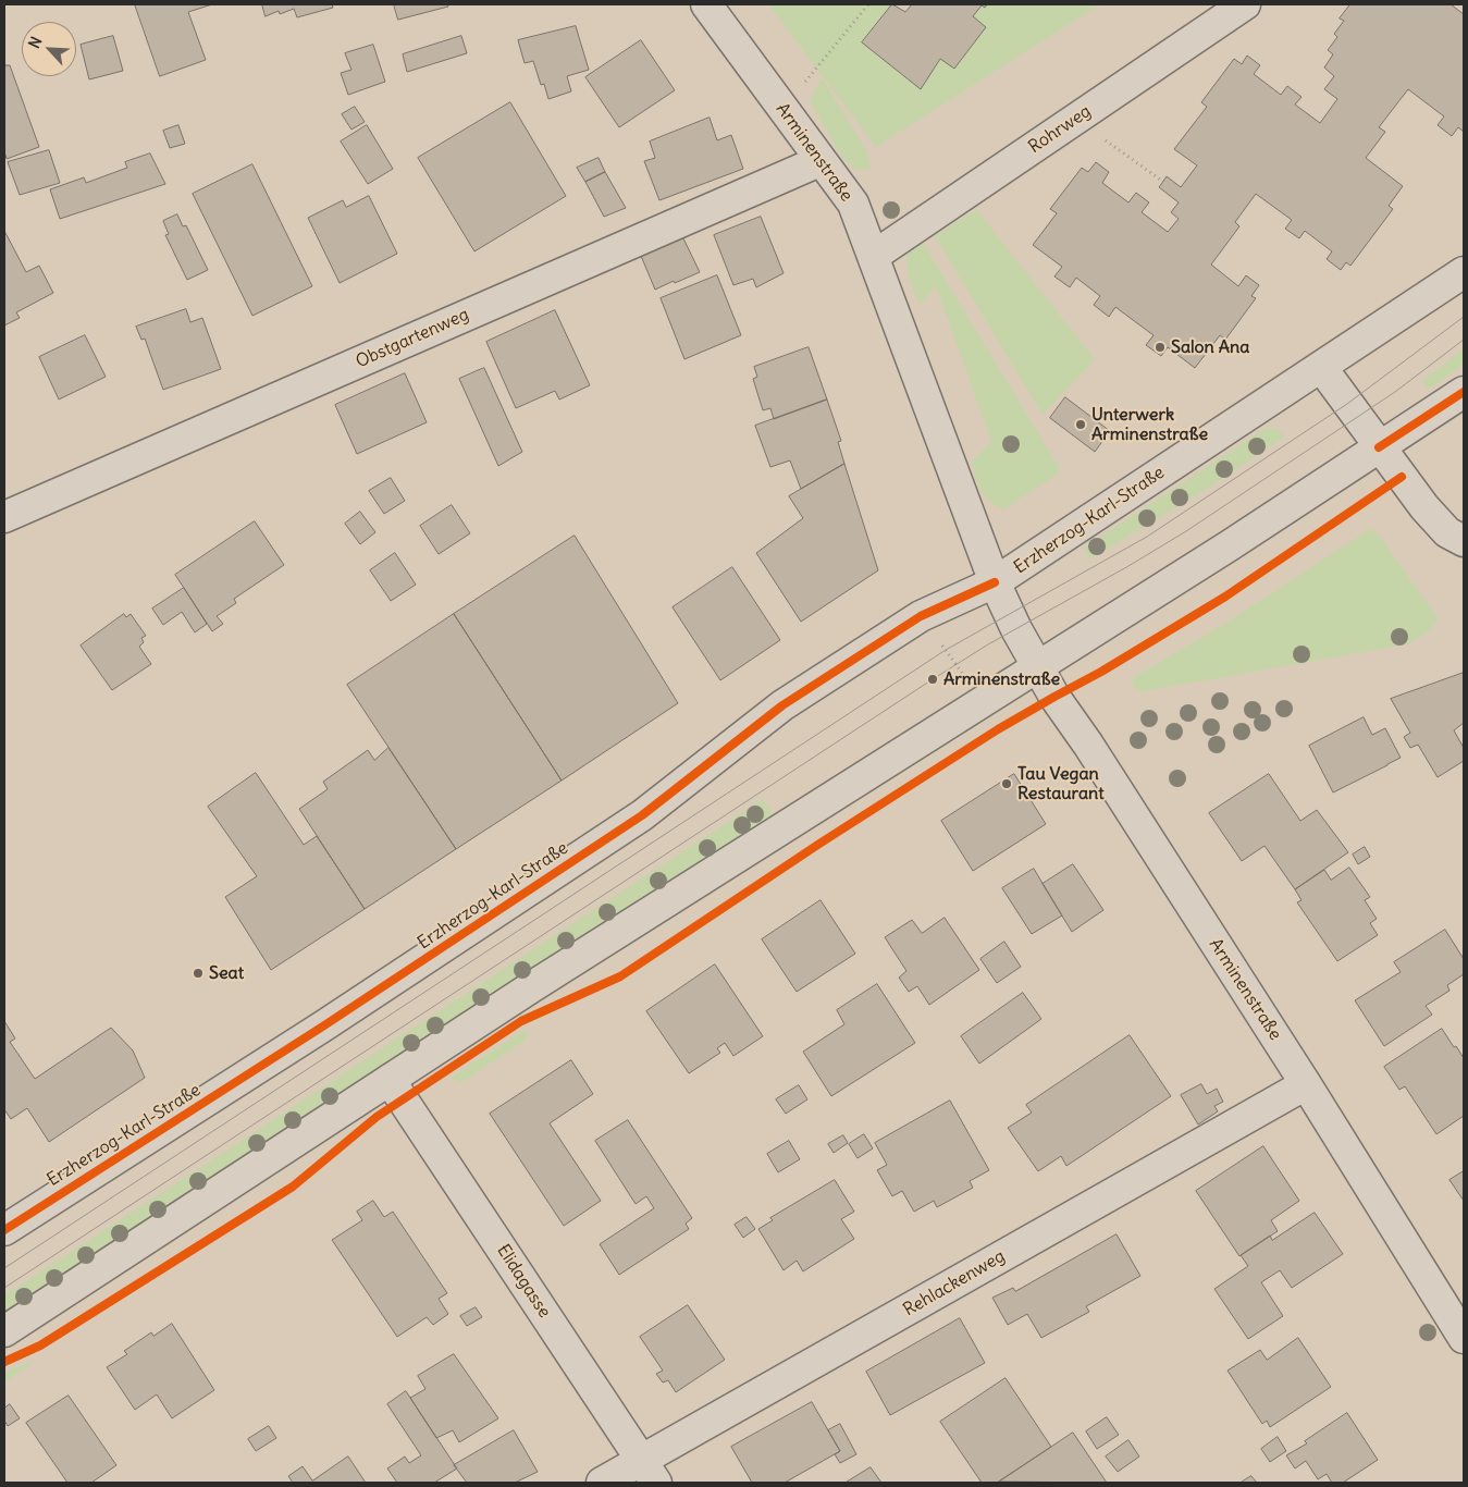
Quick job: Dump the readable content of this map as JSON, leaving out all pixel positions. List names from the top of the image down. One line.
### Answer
{"streets":{"street":["Rohrweg","Arminenstraße","Obstgartenweg","Erzherzog-Karl-Straße","Elidagasse","Rehlackenweg"]},"crossings":[["Rohrweg","Arminenstraße"],["Arminenstraße","Obstgartenweg"],["Arminenstraße","Erzherzog-Karl-Straße"],["Arminenstraße","Rehlackenweg"],["Elidagasse","Rehlackenweg"]],"places":["Salon Ana","Unterwerk Arminenstraße","Arminenstraße","Tau Vegan Restaurant","Seat"],"north":"top left"}
